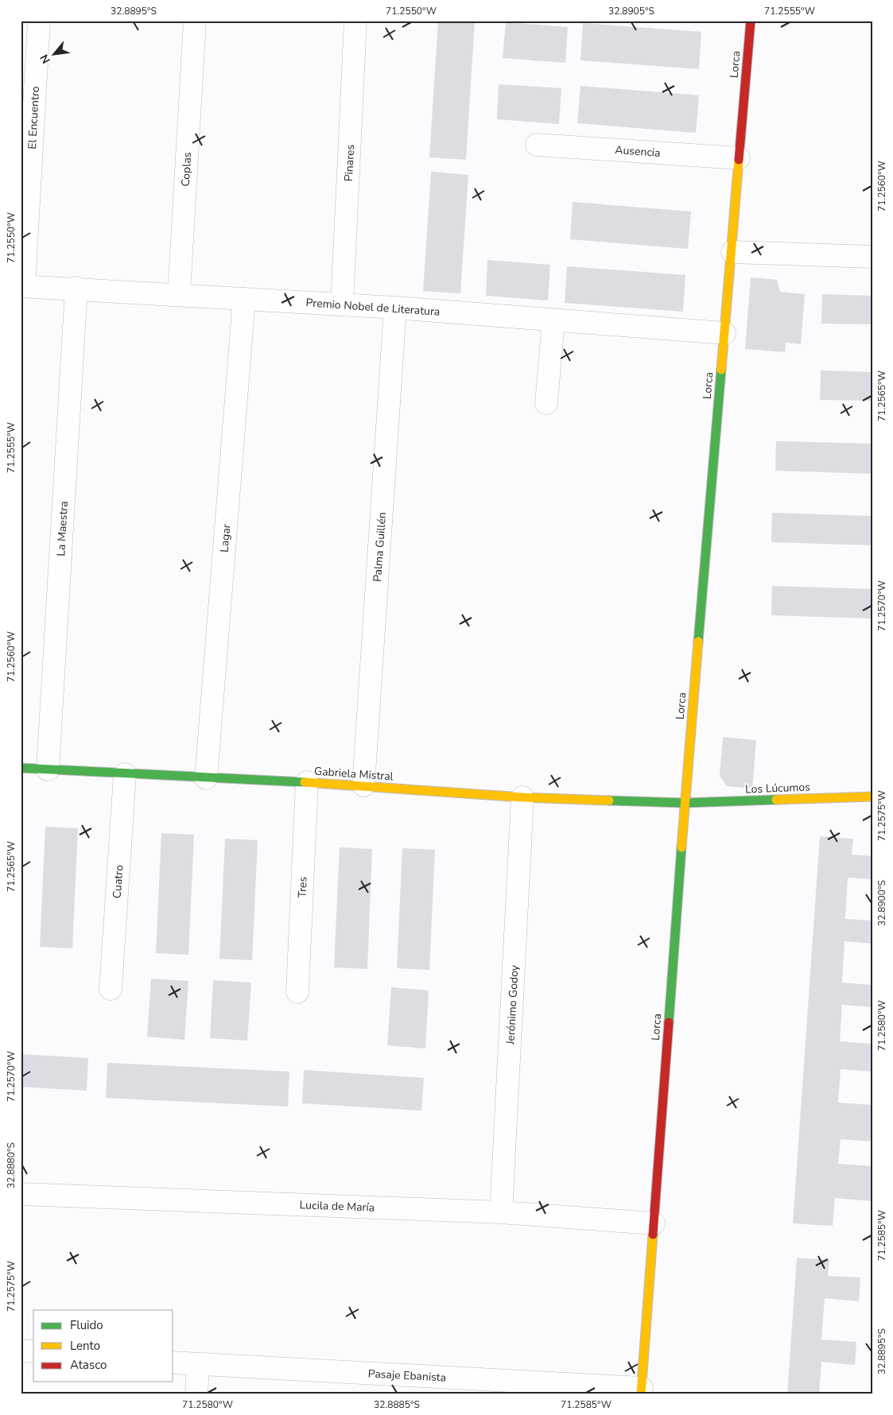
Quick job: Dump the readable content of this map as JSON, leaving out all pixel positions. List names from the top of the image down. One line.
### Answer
{"streets":{"street":["Lorca","El Encuentro","Ausencia","Pinares","Coplas","Premio Nobel de Literatura","La Maestra","Lagar","Palma Guillén","Gabriela Mistral","Los Lúcumos","Cuatro","Tres","Jerónimo Godoy","Lucila de María","Pasaje Ebanista"]},"crossings":[["Lorca","Ausencia"],["Lorca","Premio Nobel de Literatura"],["Lorca","Gabriela Mistral"],["Lorca","Los Lúcumos"],["Lorca","Lucila de María"],["Lorca","Pasaje Ebanista"],["El Encuentro","Premio Nobel de Literatura"],["Pinares","Premio Nobel de Literatura"],["Coplas","Premio Nobel de Literatura"],["Premio Nobel de Literatura","La Maestra"],["Premio Nobel de Literatura","Lagar"],["Premio Nobel de Literatura","Palma Guillén"],["La Maestra","Gabriela Mistral"],["Lagar","Gabriela Mistral"],["Palma Guillén","Gabriela Mistral"],["Gabriela Mistral","Los Lúcumos"],["Gabriela Mistral","Cuatro"],["Gabriela Mistral","Tres"],["Gabriela Mistral","Jerónimo Godoy"],["Jerónimo Godoy","Lucila de María"]],"legend":["Fluido","Lento","Atasco"],"north":"bottom left","coordinates":["32.8895°S","71.2550°W","32.8905°S","71.2555°W","71.2560°W","71.2565°W","71.2570°W","71.2575°W","32.8900°S","71.2580°W","32.8880°S","71.2585°W","32.8885°S"]}
